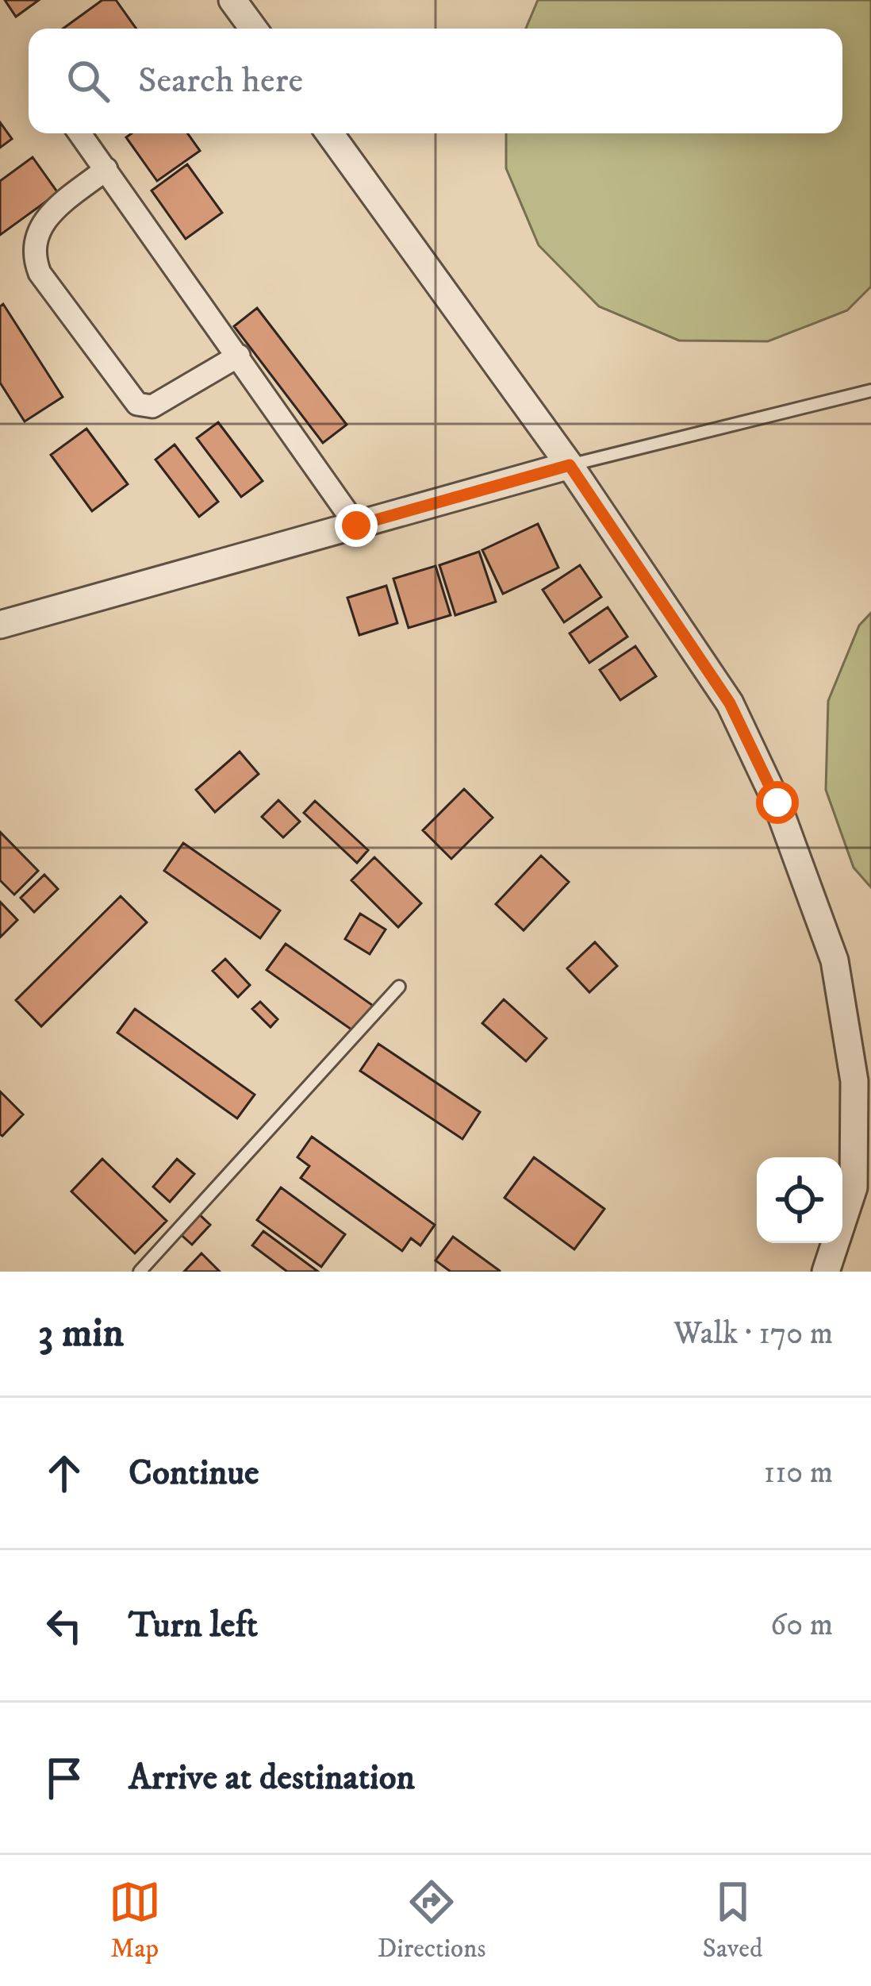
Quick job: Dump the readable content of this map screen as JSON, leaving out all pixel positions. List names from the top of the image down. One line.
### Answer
{"page":{"search":"Search here","heading":["3 min","Walk · 170 m"],"list":[["Continue","110 m"],["Turn left","60 m"],"Arrive at destination"],"nav":["Map","Directions","Saved"]}}
